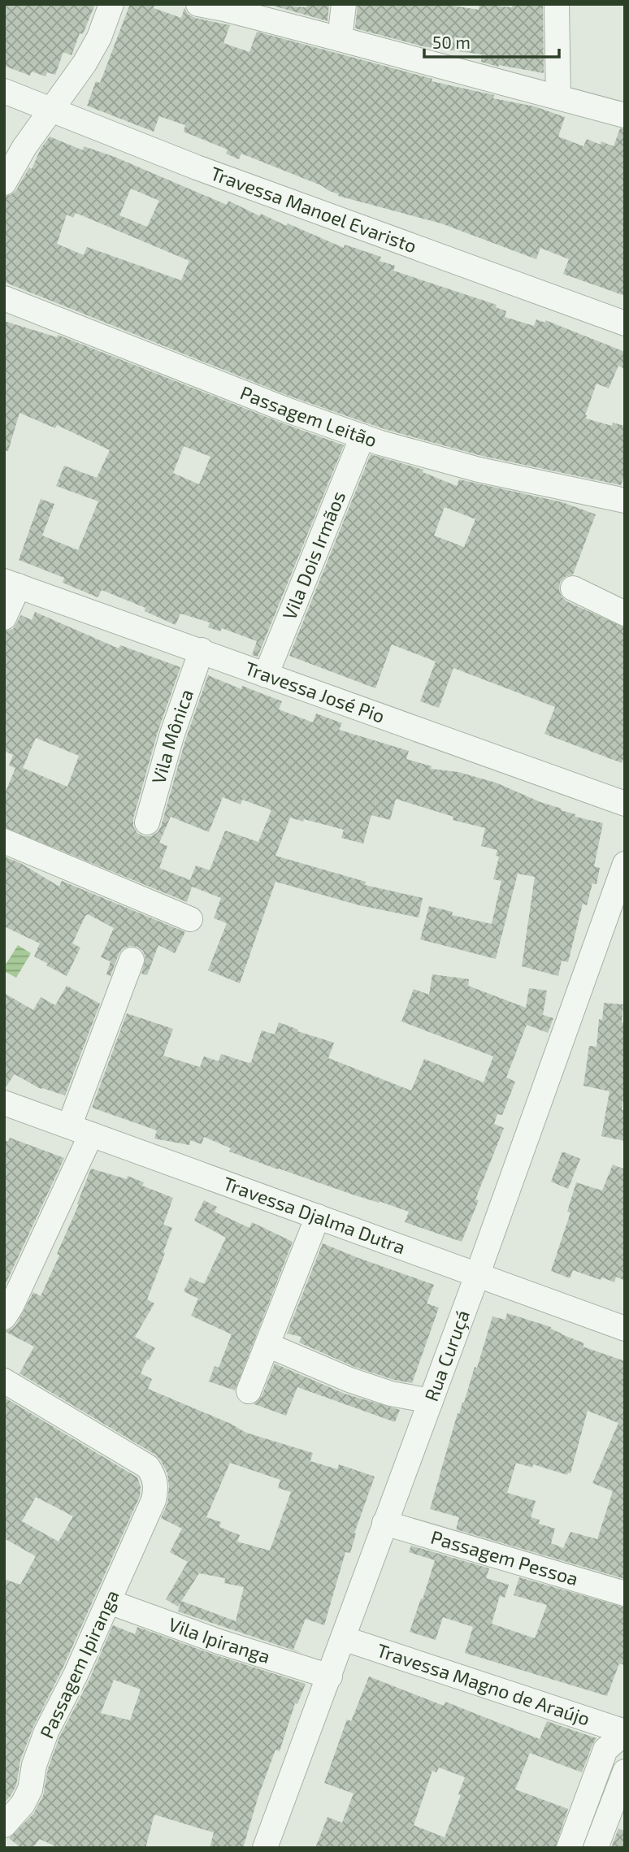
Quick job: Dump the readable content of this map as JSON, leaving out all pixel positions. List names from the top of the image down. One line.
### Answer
{"streets":{"street":["Travessa Manoel Evaristo","Passagem Leitão","Vila Dois Irmãos","Travessa José Pio","Vila Mônica","Travessa Djalma Dutra","Rua Curuçá","Passagem Pessoa","Vila Ipiranga","Passagem Ipiranga","Travessa Magno de Araújo"]},"crossings":[["Passagem Leitão","Vila Dois Irmãos"],["Vila Dois Irmãos","Travessa José Pio"],["Travessa José Pio","Vila Mônica"],["Travessa Djalma Dutra","Rua Curuçá"],["Rua Curuçá","Passagem Pessoa"],["Rua Curuçá","Vila Ipiranga"],["Rua Curuçá","Travessa Magno de Araújo"],["Vila Ipiranga","Passagem Ipiranga"]],"scale_bar":"50 m"}
